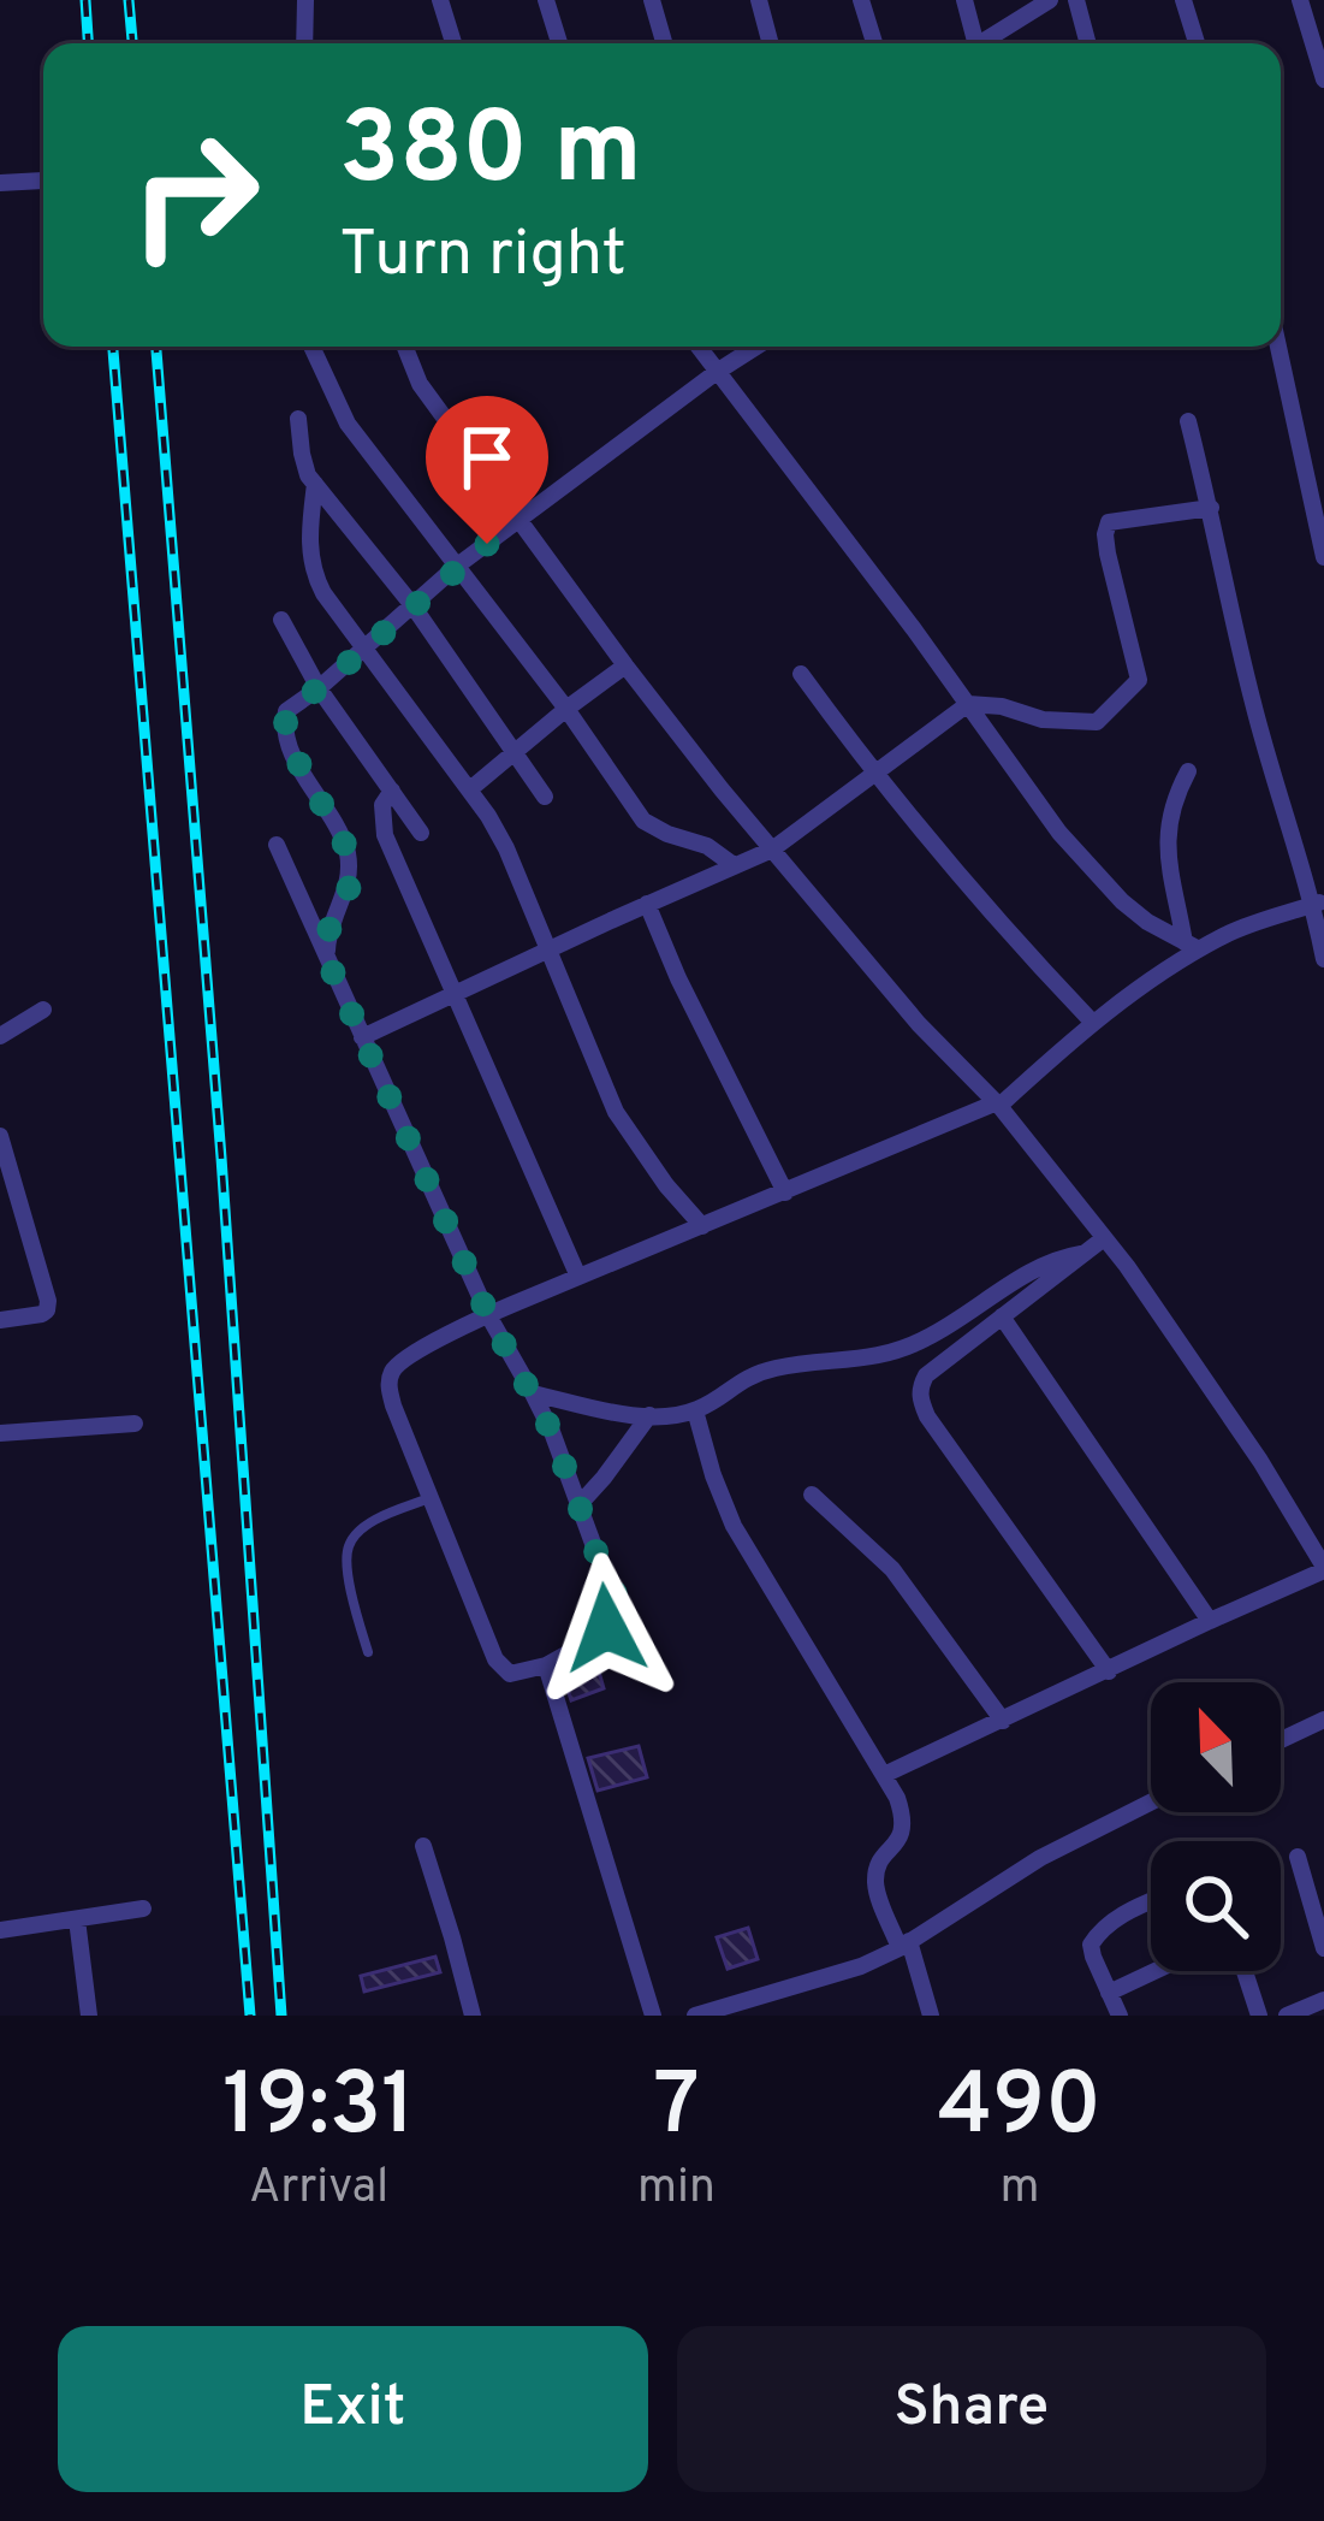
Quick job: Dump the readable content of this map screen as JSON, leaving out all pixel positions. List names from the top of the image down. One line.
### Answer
{"north":"top left","page":{"turn":["380 m","Turn right"],"eta":["19:31","Arrival","7","min","490","m"],"buttons":["Exit","Share"]}}
